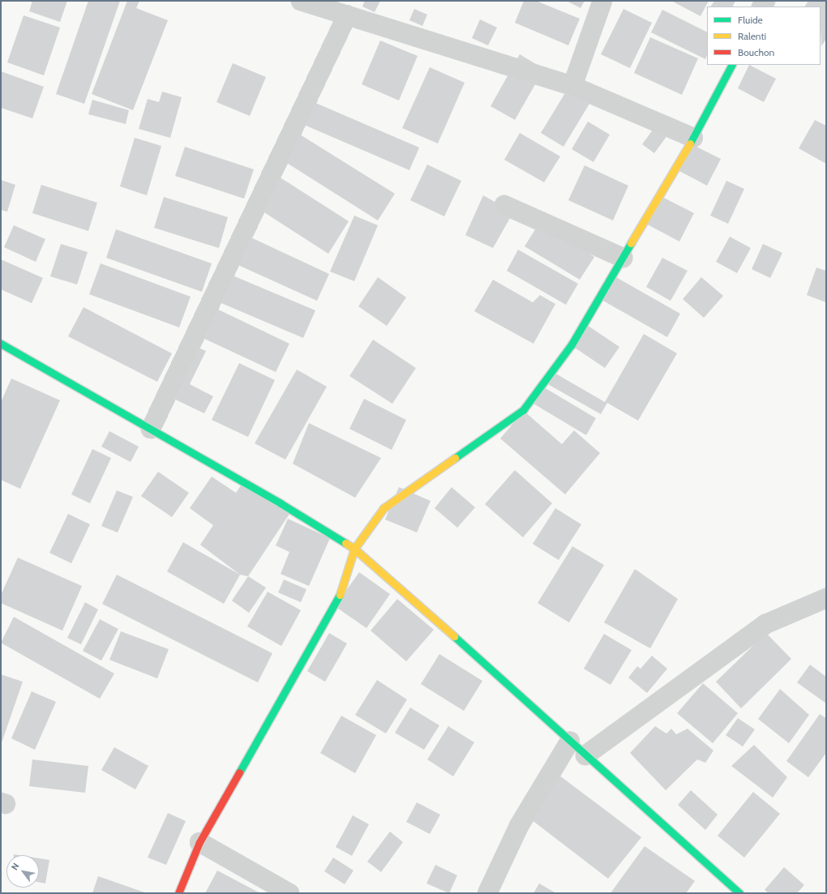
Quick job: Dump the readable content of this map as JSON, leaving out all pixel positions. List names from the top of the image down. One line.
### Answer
{"legend":["Fluide","Ralenti","Bouchon"],"north":"top left"}
